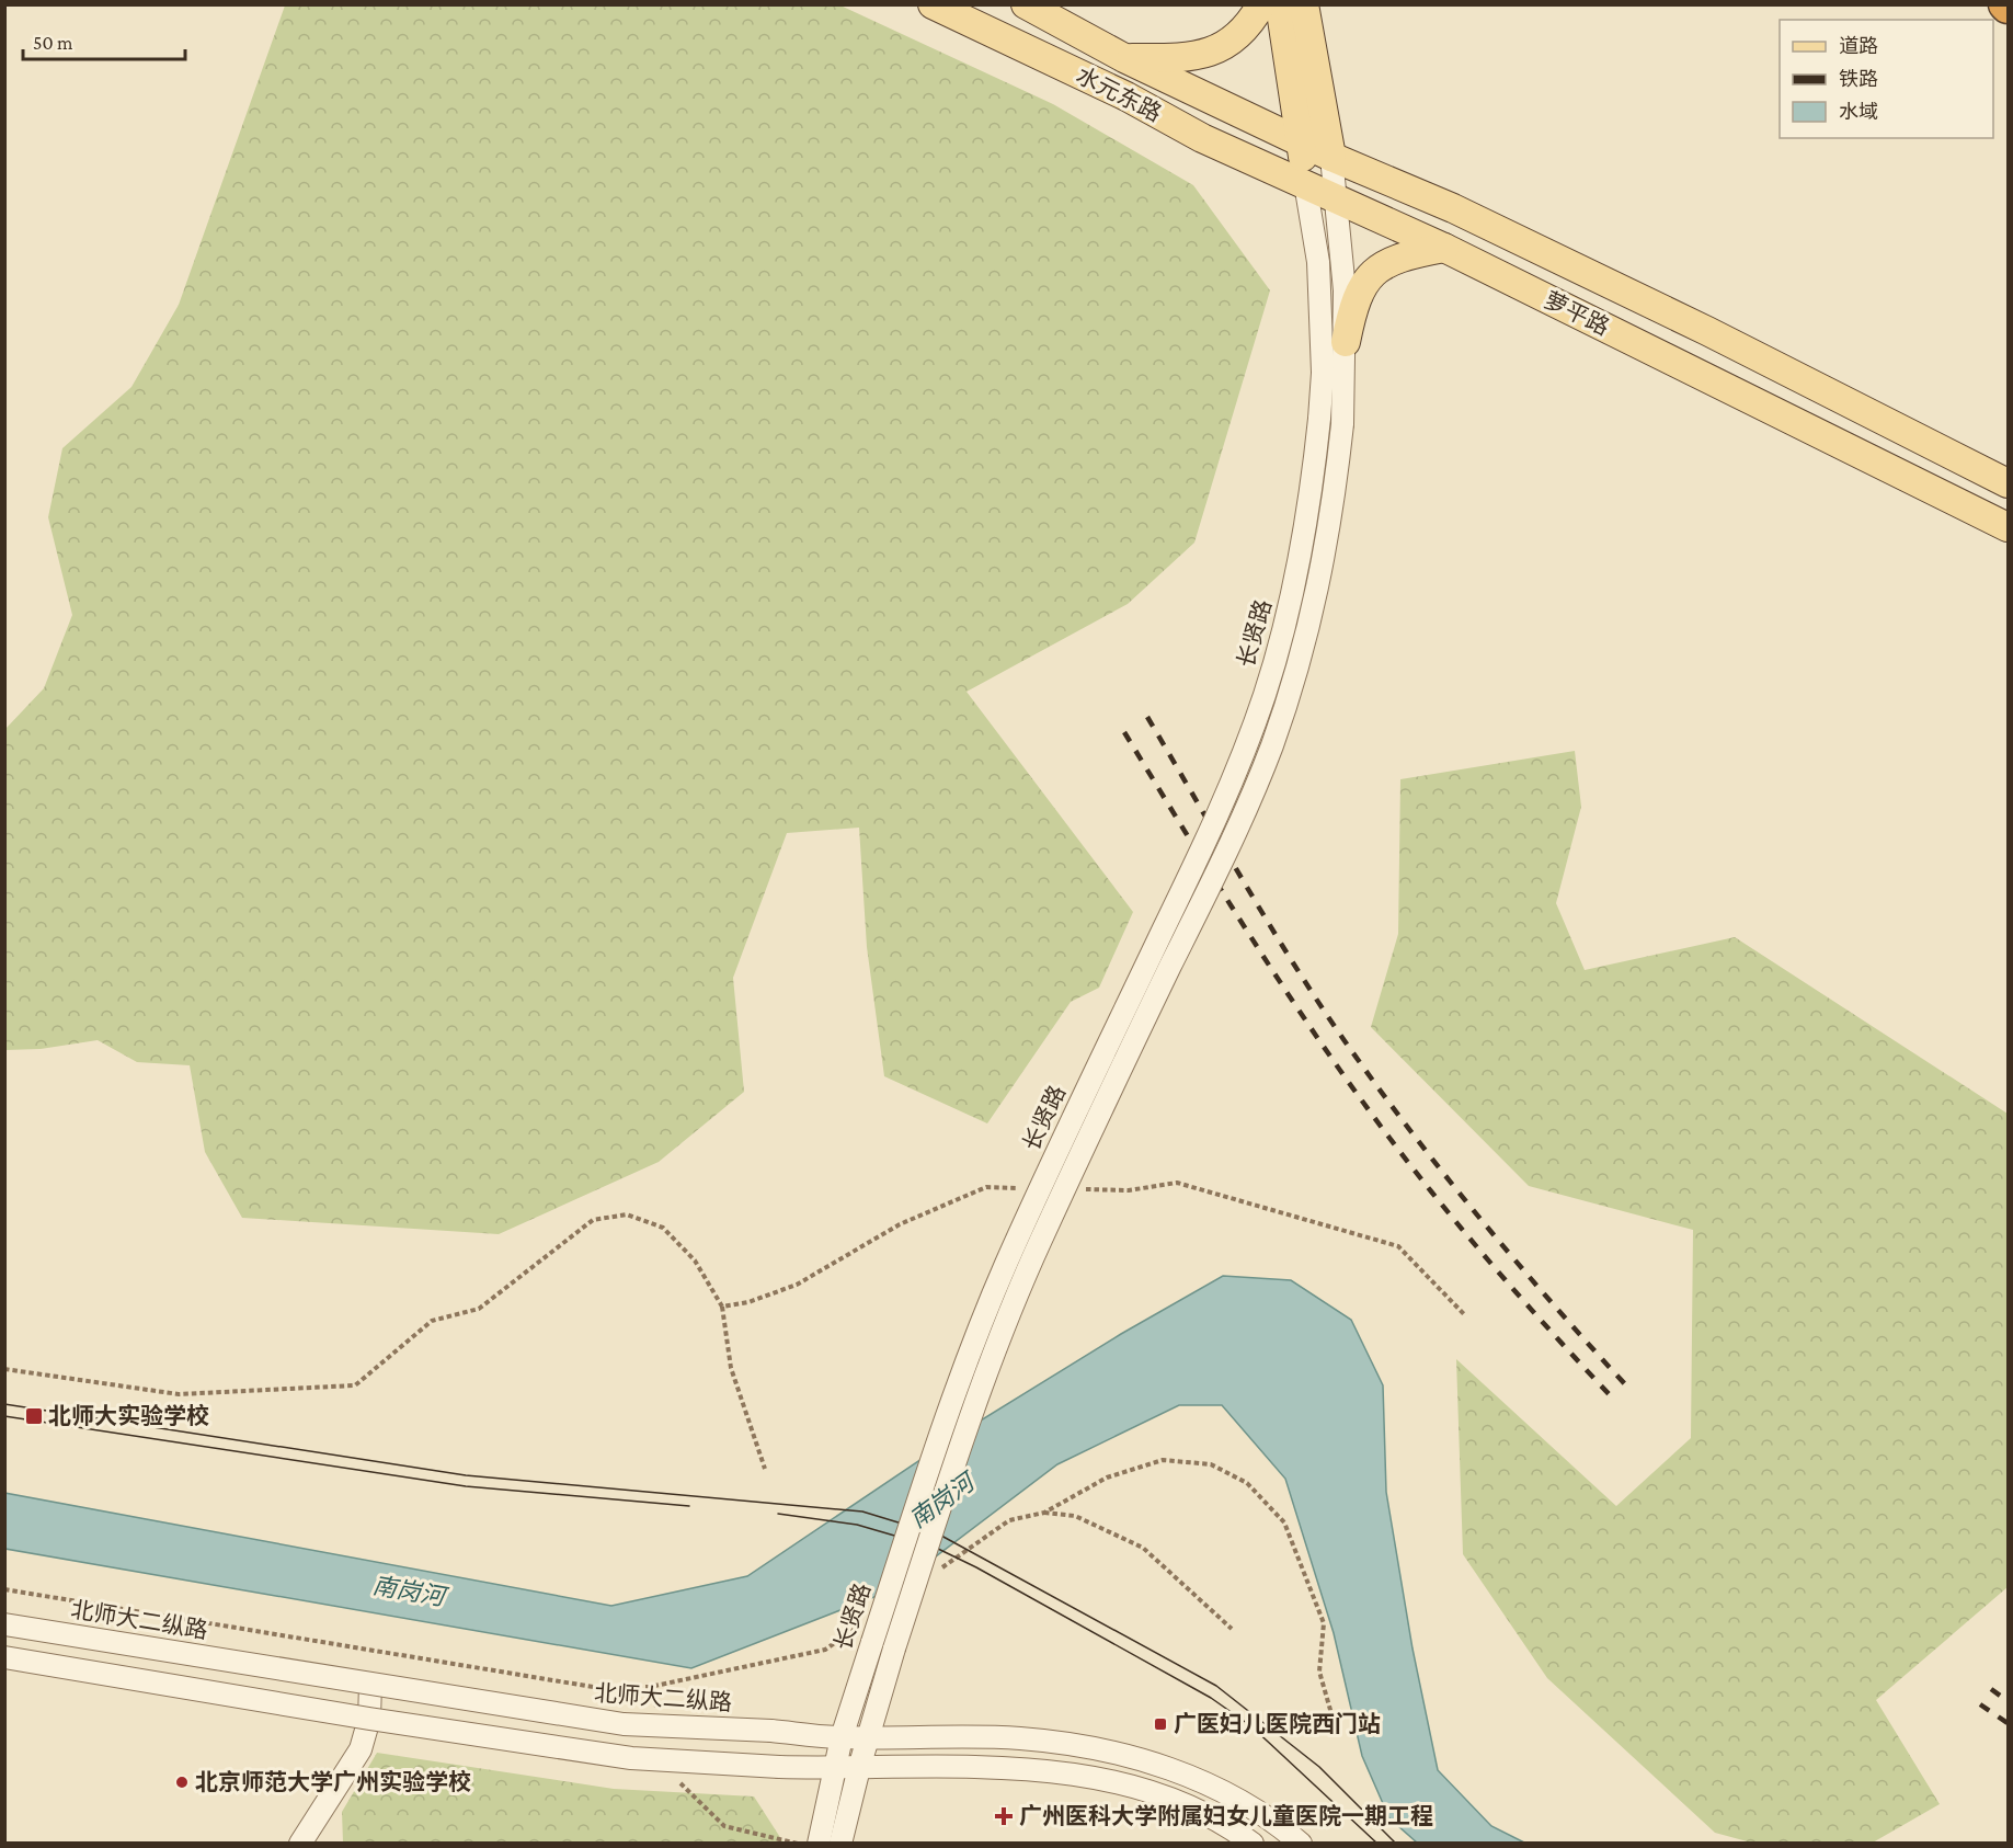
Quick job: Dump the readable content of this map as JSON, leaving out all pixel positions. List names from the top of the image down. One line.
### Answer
{"streets":{"main road":["水元东路","萝平路"],"street":["长贤路","北师大二纵路"]},"crossings":[["水元东路","萝平路"],["水元东路","长贤路"],["萝平路","长贤路"],["长贤路","北师大二纵路"]],"water":["南岗河"],"places":{"transit":["北师大实验学校","广医妇儿医院西门站"],"other":["北京师范大学广州实验学校"],"health":["广州医科大学附属妇女儿童医院一期工程"]},"legend":["道路","铁路","水域"],"scale_bar":"50 m"}
